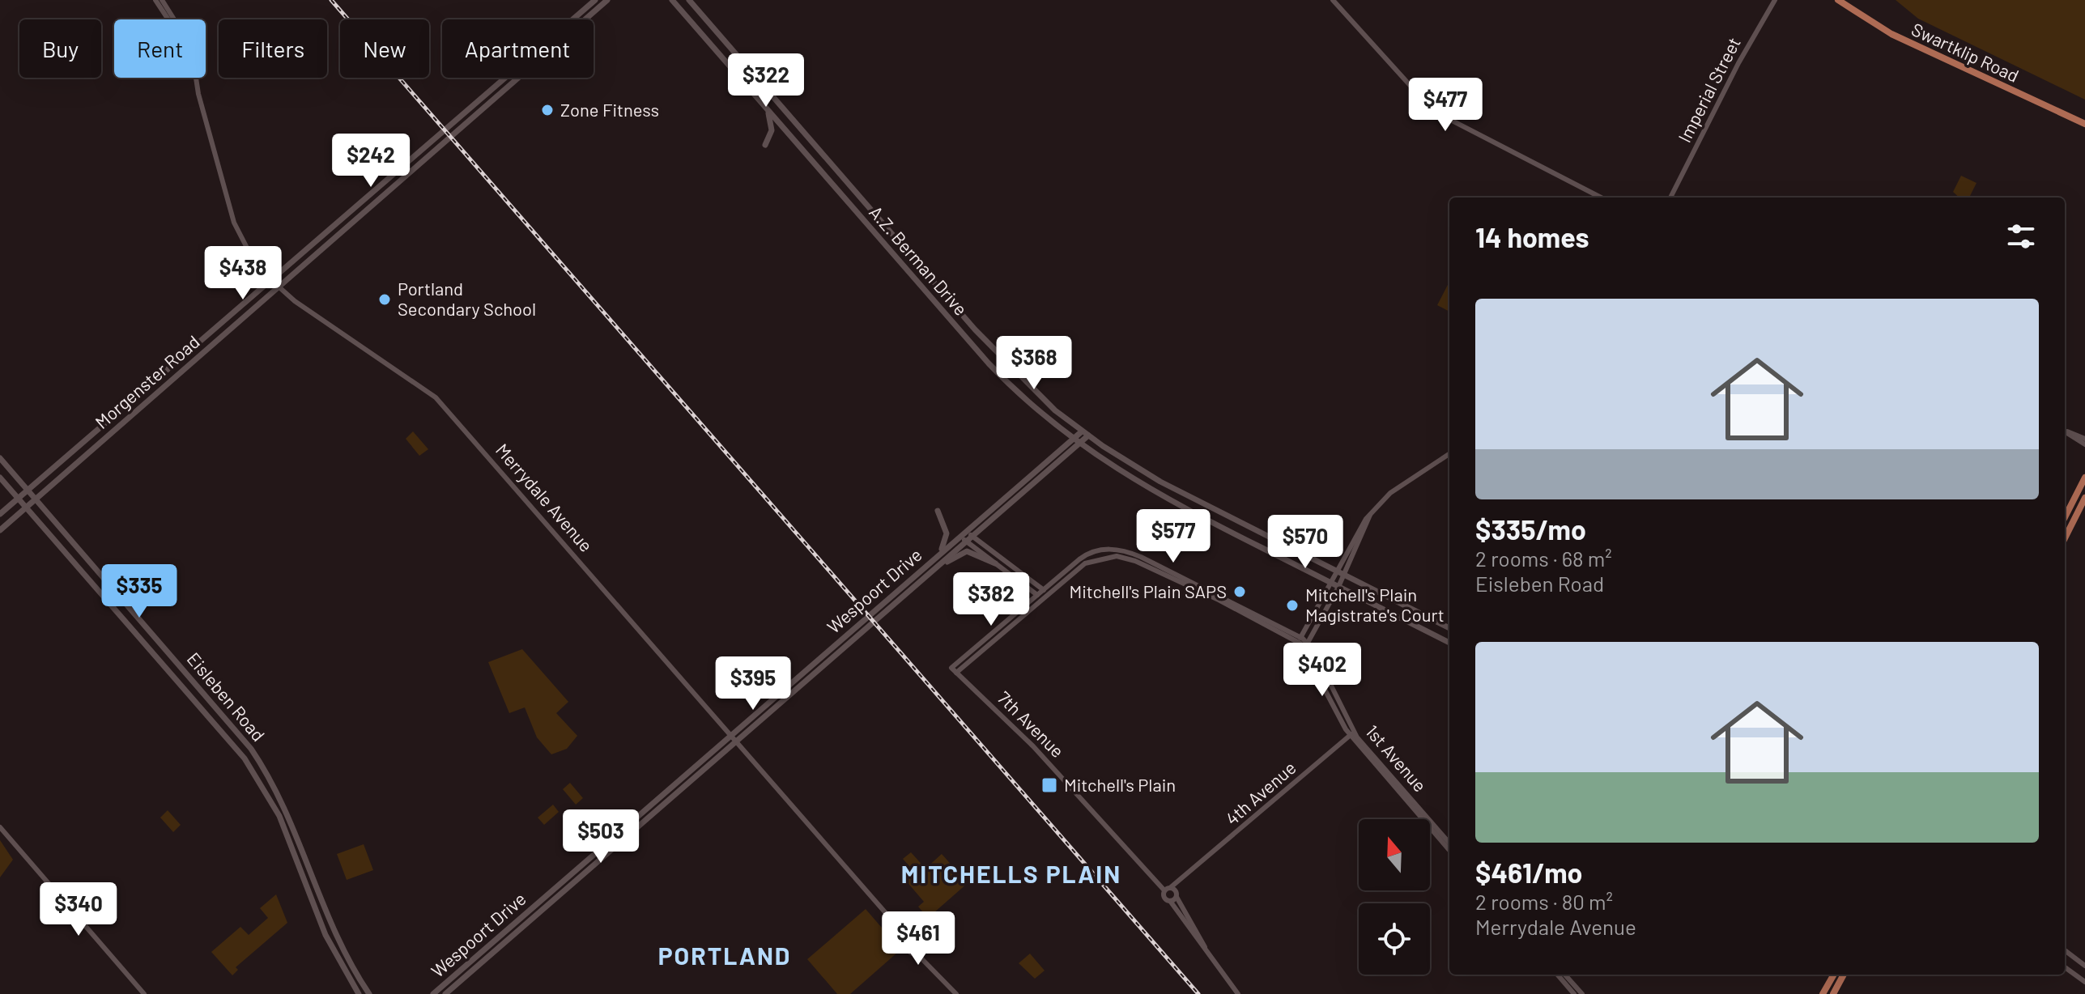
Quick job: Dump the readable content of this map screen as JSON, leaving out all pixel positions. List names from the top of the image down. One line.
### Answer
{"streets":{"main road":["Swartklip Road","A.Z. Berman Drive","Morgenster Road","Wespoort Drive","Eisleben Road"],"street":["Imperial Street","Merrydale Avenue","7th Avenue","1st Avenue","4th Avenue"]},"crossings":[["A.Z. Berman Drive","Wespoort Drive"],["Morgenster Road","Merrydale Avenue"],["Morgenster Road","Eisleben Road"],["Merrydale Avenue","Wespoort Drive"],["7th Avenue","4th Avenue"],["1st Avenue","4th Avenue"]],"districts":["MITCHELLS PLAIN","PORTLAND"],"places":{"other":["Zone Fitness","Portland Secondary School","Mitchell's Plain SAPS","Mitchell's Plain Magistrate's Court"],"transit":["Mitchell's Plain"]},"north":"top","page":{"chip":["Buy","Rent","Filters","New","Apartment"],"price":["$322","$477","$242","$438","$368","$577","$570","$335","$382","$402","$395","$503","$340","$461"],"heading":"14 homes","list":[{"name":"$335/mo","note":"2 rooms · 68 m² · Eisleben Road"},{"name":"$461/mo","note":"2 rooms · 80 m² · Merrydale Avenue"}]}}
